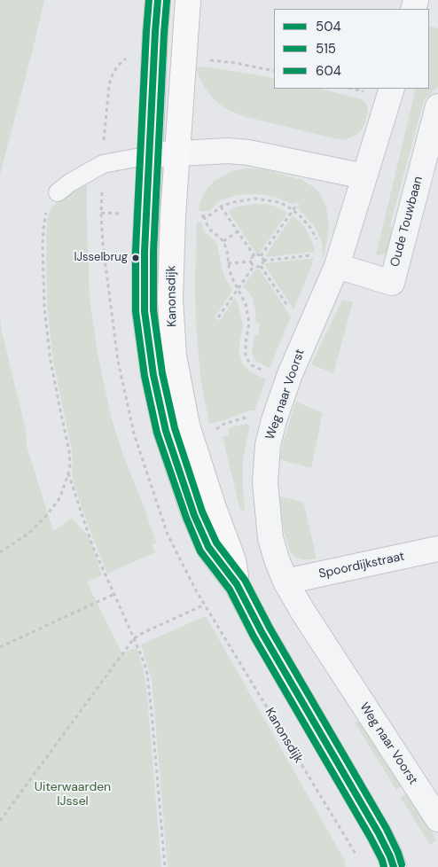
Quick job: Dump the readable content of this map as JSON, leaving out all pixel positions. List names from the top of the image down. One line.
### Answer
{"streets":{"street":["Oude Touwbaan","Kanonsdijk","Weg naar Voorst","Spoordijkstraat"]},"crossings":[["Oude Touwbaan","Weg naar Voorst"],["Weg naar Voorst","Spoordijkstraat"]],"parks":["Uiterwaarden IJssel"],"places":["IJsselbrug"],"lines":["transit line 504","transit line 515","transit line 604"],"legend":["504","515","604"]}
